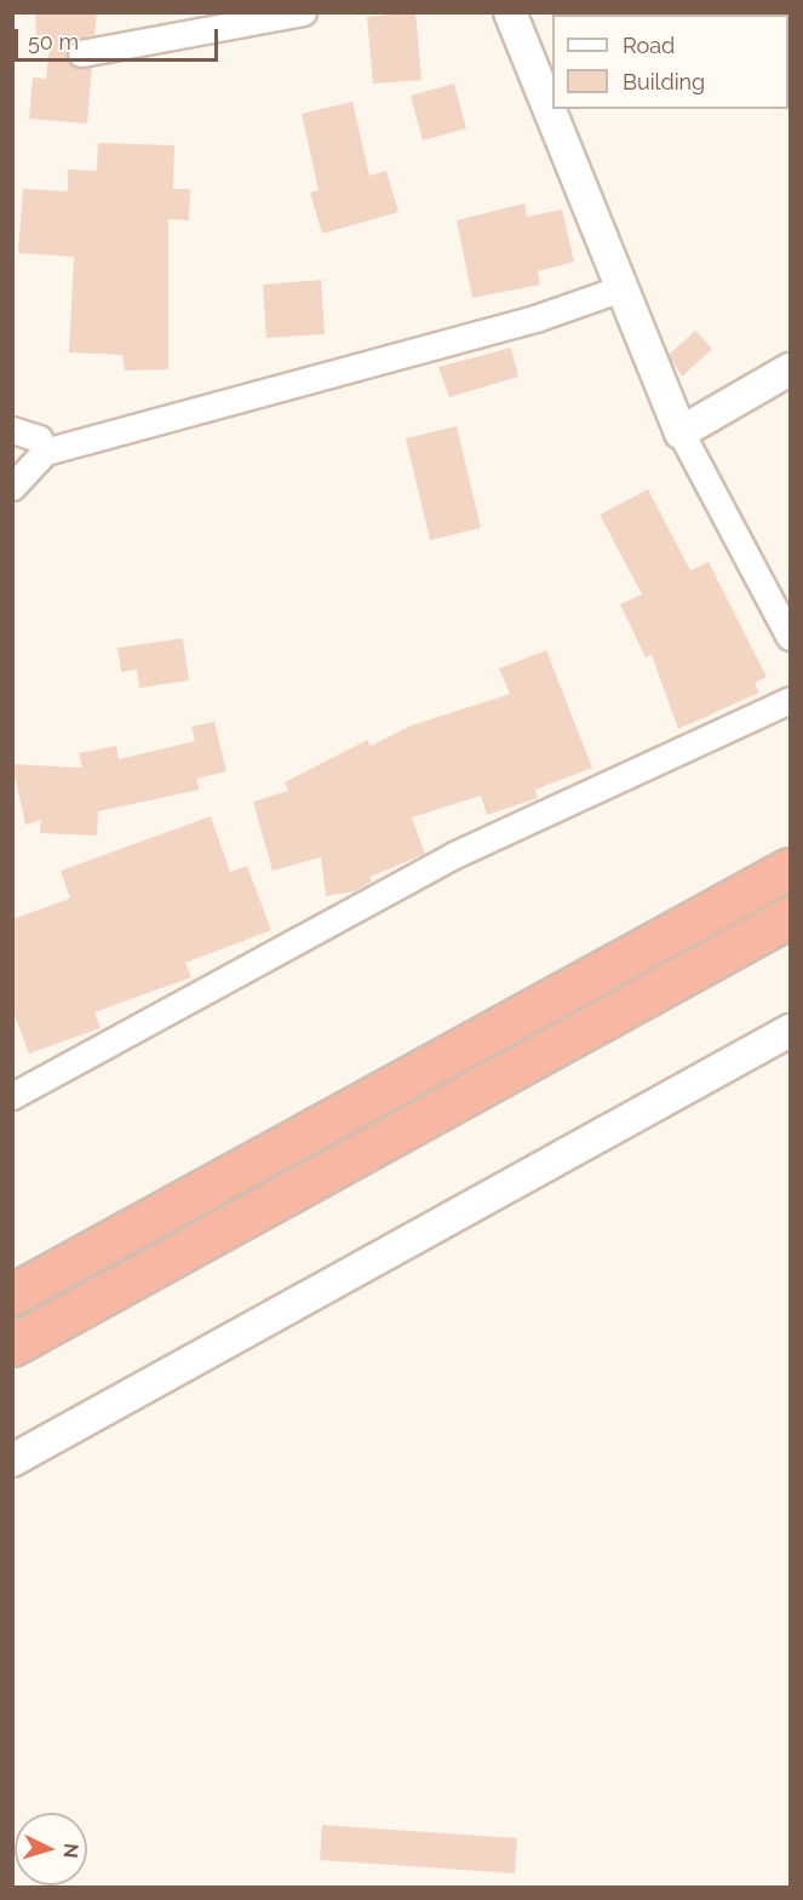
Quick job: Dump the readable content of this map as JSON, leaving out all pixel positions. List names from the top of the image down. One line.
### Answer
{"legend":["Road","Building"],"scale_bar":"50 m","north":"right"}
